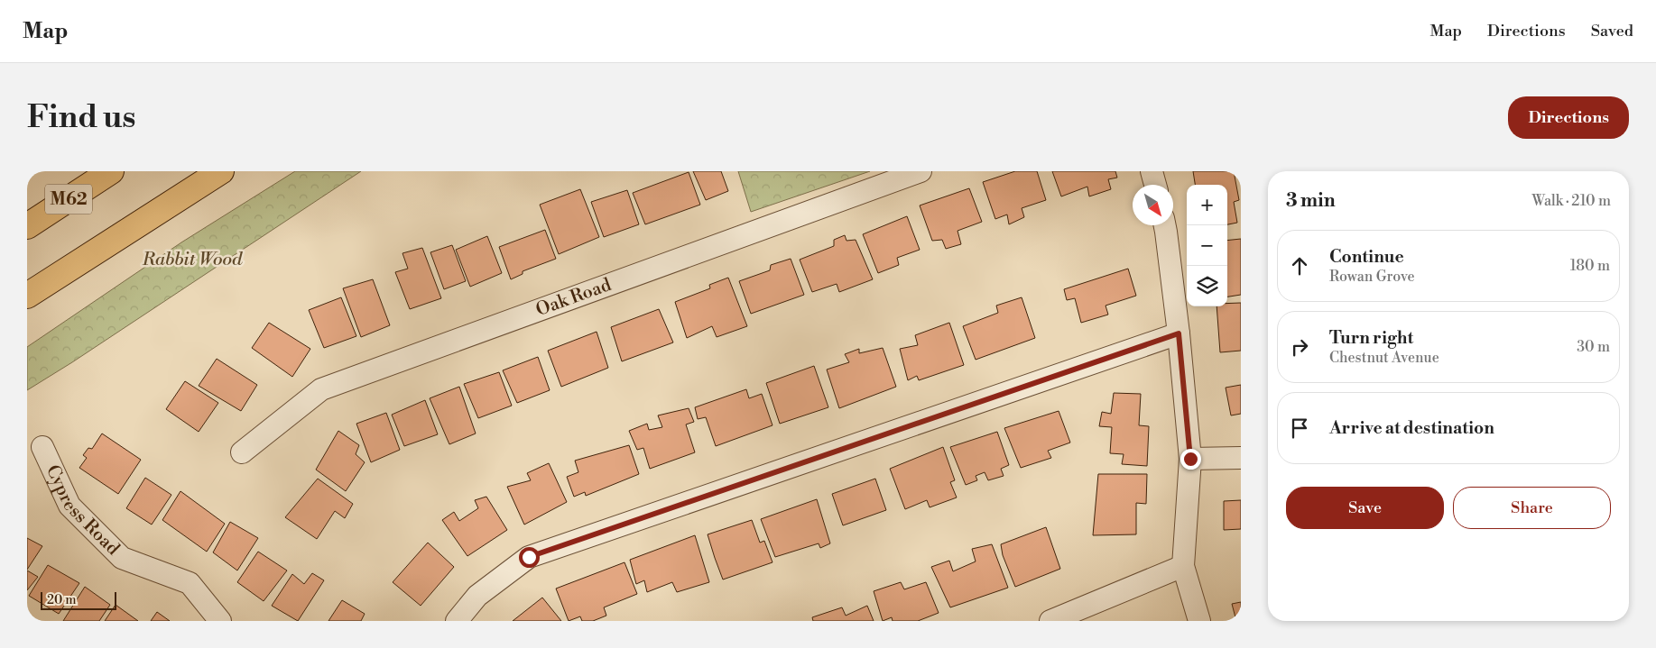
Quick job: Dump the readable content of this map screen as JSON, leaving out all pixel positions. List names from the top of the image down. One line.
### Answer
{"streets":{"highway":["M62"],"street":["Oak Road","Cypress Road"]},"parks":["Rabbit Wood"],"scale_bar":"20 m","north":"bottom right","page":{"header":"Map","nav":["Map","Directions","Saved"],"buttons":["Directions",["Save","Share"]],"title":"Find us","heading":["3 min","Walk · 210 m"],"map_buttons":["+","−"],"list":[["Continue","Rowan Grove","180 m"],["Turn right","Chestnut Avenue","30 m"],"Arrive at destination"],"scale":"20 m"}}
